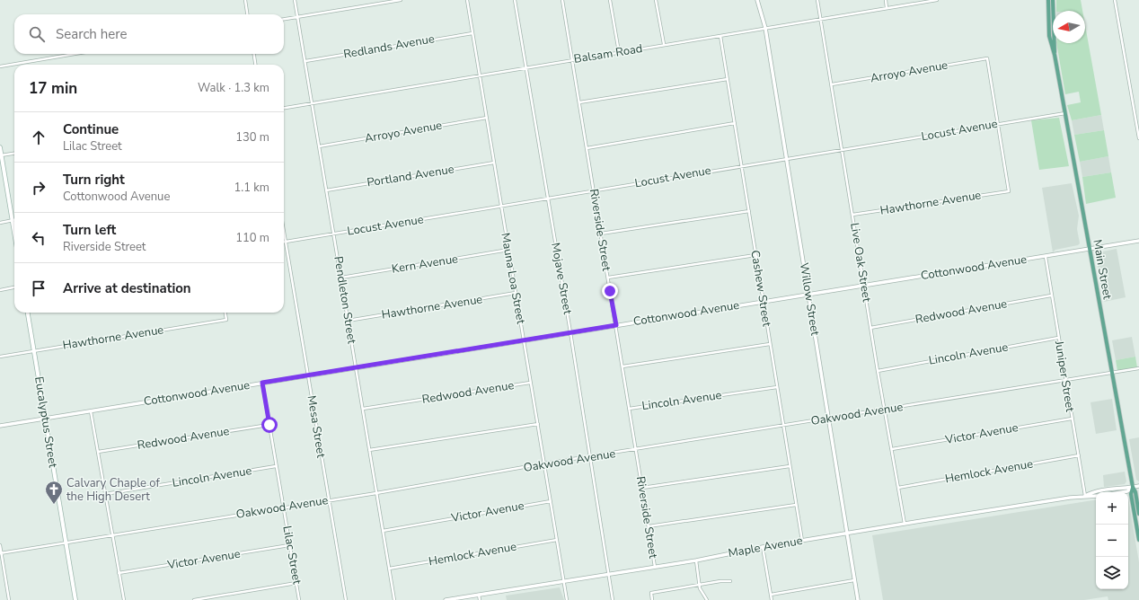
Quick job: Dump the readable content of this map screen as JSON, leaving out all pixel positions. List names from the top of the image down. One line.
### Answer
{"streets":{"main road":["Main Street","Eucalyptus Street"],"street":["Redlands Avenue","Balsam Road","Arroyo Avenue","Locust Avenue","Portland Avenue","Hawthorne Avenue","Riverside Street","Live Oak Street","Kern Avenue","Cottonwood Avenue","Mauna Loa Street","Mojave Street","Cashew Street","Willow Street","Pendleton Street","Redwood Avenue","Lincoln Avenue","Juniper Street","Oakwood Avenue","Mesa Street","Victor Avenue","Hemlock Avenue","Maple Avenue","Lilac Street"]},"crossings":[["Redlands Avenue","Mauna Loa Street"],["Redlands Avenue","Pendleton Street"],["Balsam Road","Riverside Street"],["Balsam Road","Live Oak Street"],["Balsam Road","Mauna Loa Street"],["Balsam Road","Mojave Street"],["Balsam Road","Cashew Street"],["Balsam Road","Willow Street"],["Balsam Road","Pendleton Street"],["Arroyo Avenue","Locust Avenue"],["Arroyo Avenue","Hawthorne Avenue"],["Arroyo Avenue","Live Oak Street"],["Arroyo Avenue","Mauna Loa Street"],["Arroyo Avenue","Pendleton Street"],["Locust Avenue","Hawthorne Avenue"],["Locust Avenue","Riverside Street"],["Locust Avenue","Live Oak Street"],["Locust Avenue","Main Street"],["Locust Avenue","Mauna Loa Street"],["Locust Avenue","Mojave Street"],["Locust Avenue","Cashew Street"],["Locust Avenue","Willow Street"],["Locust Avenue","Pendleton Street"],["Locust Avenue","Mesa Street"],["Portland Avenue","Mauna Loa Street"],["Portland Avenue","Pendleton Street"],["Hawthorne Avenue","Live Oak Street"],["Hawthorne Avenue","Mauna Loa Street"],["Hawthorne Avenue","Pendleton Street"],["Hawthorne Avenue","Eucalyptus Street"],["Riverside Street","Cottonwood Avenue"],["Riverside Street","Lincoln Avenue"],["Riverside Street","Oakwood Avenue"],["Riverside Street","Maple Avenue"],["Live Oak Street","Cottonwood Avenue"],["Live Oak Street","Redwood Avenue"],["Live Oak Street","Lincoln Avenue"],["Live Oak Street","Oakwood Avenue"],["Live Oak Street","Victor Avenue"],["Live Oak Street","Hemlock Avenue"],["Live Oak Street","Maple Avenue"],["Kern Avenue","Mauna Loa Street"],["Kern Avenue","Pendleton Street"],["Cottonwood Avenue","Main Street"],["Cottonwood Avenue","Mauna Loa Street"],["Cottonwood Avenue","Mojave Street"],["Cottonwood Avenue","Cashew Street"],["Cottonwood Avenue","Willow Street"],["Cottonwood Avenue","Pendleton Street"],["Cottonwood Avenue","Juniper Street"],["Cottonwood Avenue","Eucalyptus Street"],["Cottonwood Avenue","Mesa Street"],["Cottonwood Avenue","Lilac Street"],["Main Street","Oakwood Avenue"],["Main Street","Maple Avenue"],["Mauna Loa Street","Redwood Avenue"],["Mauna Loa Street","Oakwood Avenue"],["Mauna Loa Street","Victor Avenue"],["Mauna Loa Street","Hemlock Avenue"],["Mauna Loa Street","Maple Avenue"],["Mojave Street","Oakwood Avenue"],["Mojave Street","Maple Avenue"],["Cashew Street","Lincoln Avenue"],["Cashew Street","Oakwood Avenue"],["Cashew Street","Maple Avenue"],["Willow Street","Oakwood Avenue"],["Willow Street","Maple Avenue"],["Pendleton Street","Redwood Avenue"],["Pendleton Street","Oakwood Avenue"],["Pendleton Street","Victor Avenue"],["Pendleton Street","Hemlock Avenue"],["Redwood Avenue","Juniper Street"],["Redwood Avenue","Lilac Street"],["Lincoln Avenue","Juniper Street"],["Lincoln Avenue","Lilac Street"],["Juniper Street","Oakwood Avenue"],["Juniper Street","Victor Avenue"],["Juniper Street","Hemlock Avenue"],["Juniper Street","Maple Avenue"],["Oakwood Avenue","Eucalyptus Street"],["Oakwood Avenue","Mesa Street"],["Oakwood Avenue","Lilac Street"],["Victor Avenue","Lilac Street"]],"places":{"church":["Calvary Chaple of the High Desert"]},"north":"left","page":{"search":"Search here","heading":["17 min","Walk · 1.3 km"],"list":[["Continue","Lilac Street","130 m"],["Turn right","Cottonwood Avenue","1.1 km"],["Turn left","Riverside Street","110 m"],"Arrive at destination"],"map_buttons":["+","−"]}}
